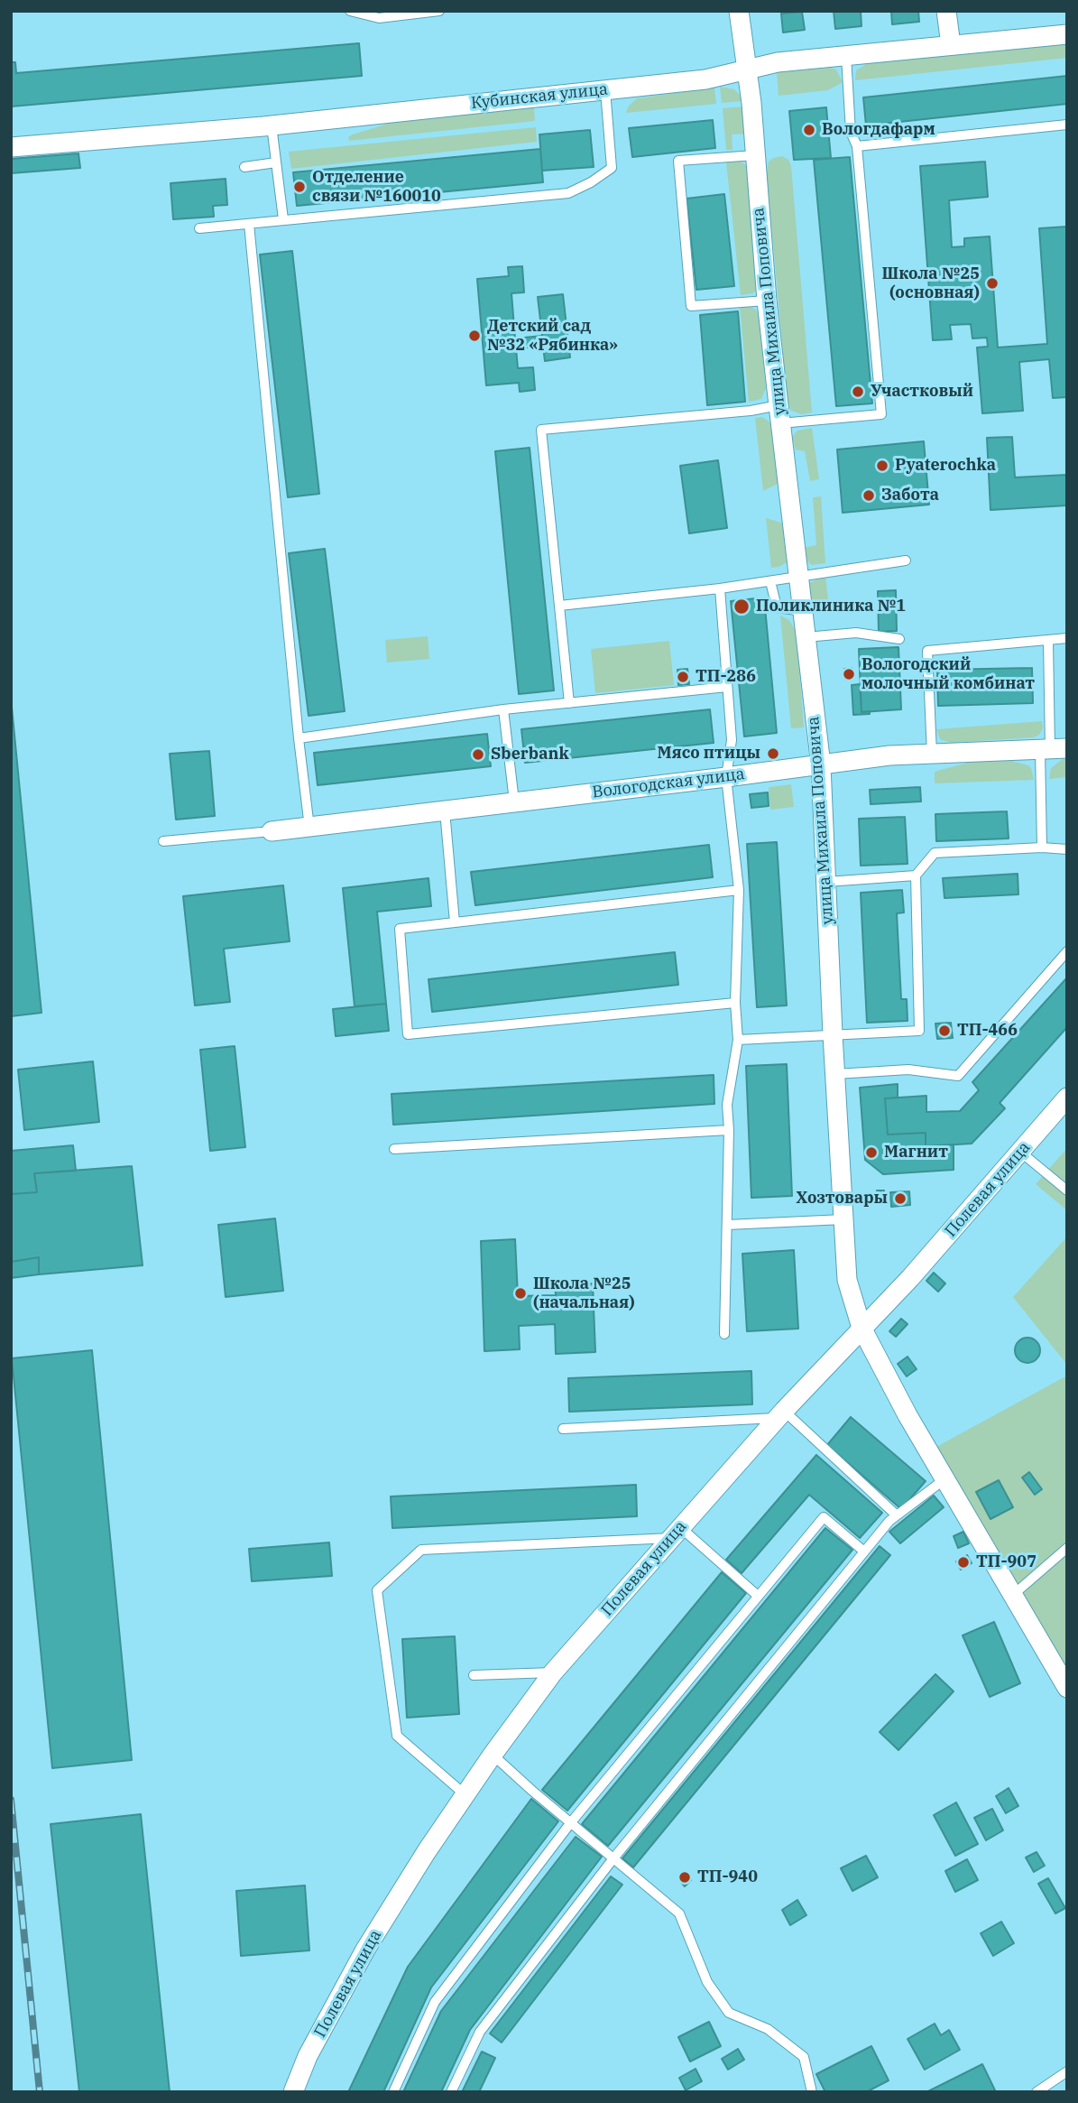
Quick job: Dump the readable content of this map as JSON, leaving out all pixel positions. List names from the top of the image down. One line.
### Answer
{"streets":{"street":["Кубинская улица","улица Михаила Поповича","Вологодская улица","Полевая улица"]},"crossings":[["Кубинская улица","улица Михаила Поповича"],["улица Михаила Поповича","Вологодская улица"],["улица Михаила Поповича","Полевая улица"]],"places":["Вологдафарм","Отделение связи №160010","Школа №25 (основная)","Детский сад №32 «Рябинка»","Участковый","Pyaterochka","Забота","Поликлиника №1","Вологодский молочный комбинат","ТП-286","Мясо птицы","Sberbank","ТП-466","Магнит","Хозтовары","Школа №25 (начальная)","ТП-907","ТП-940"]}
